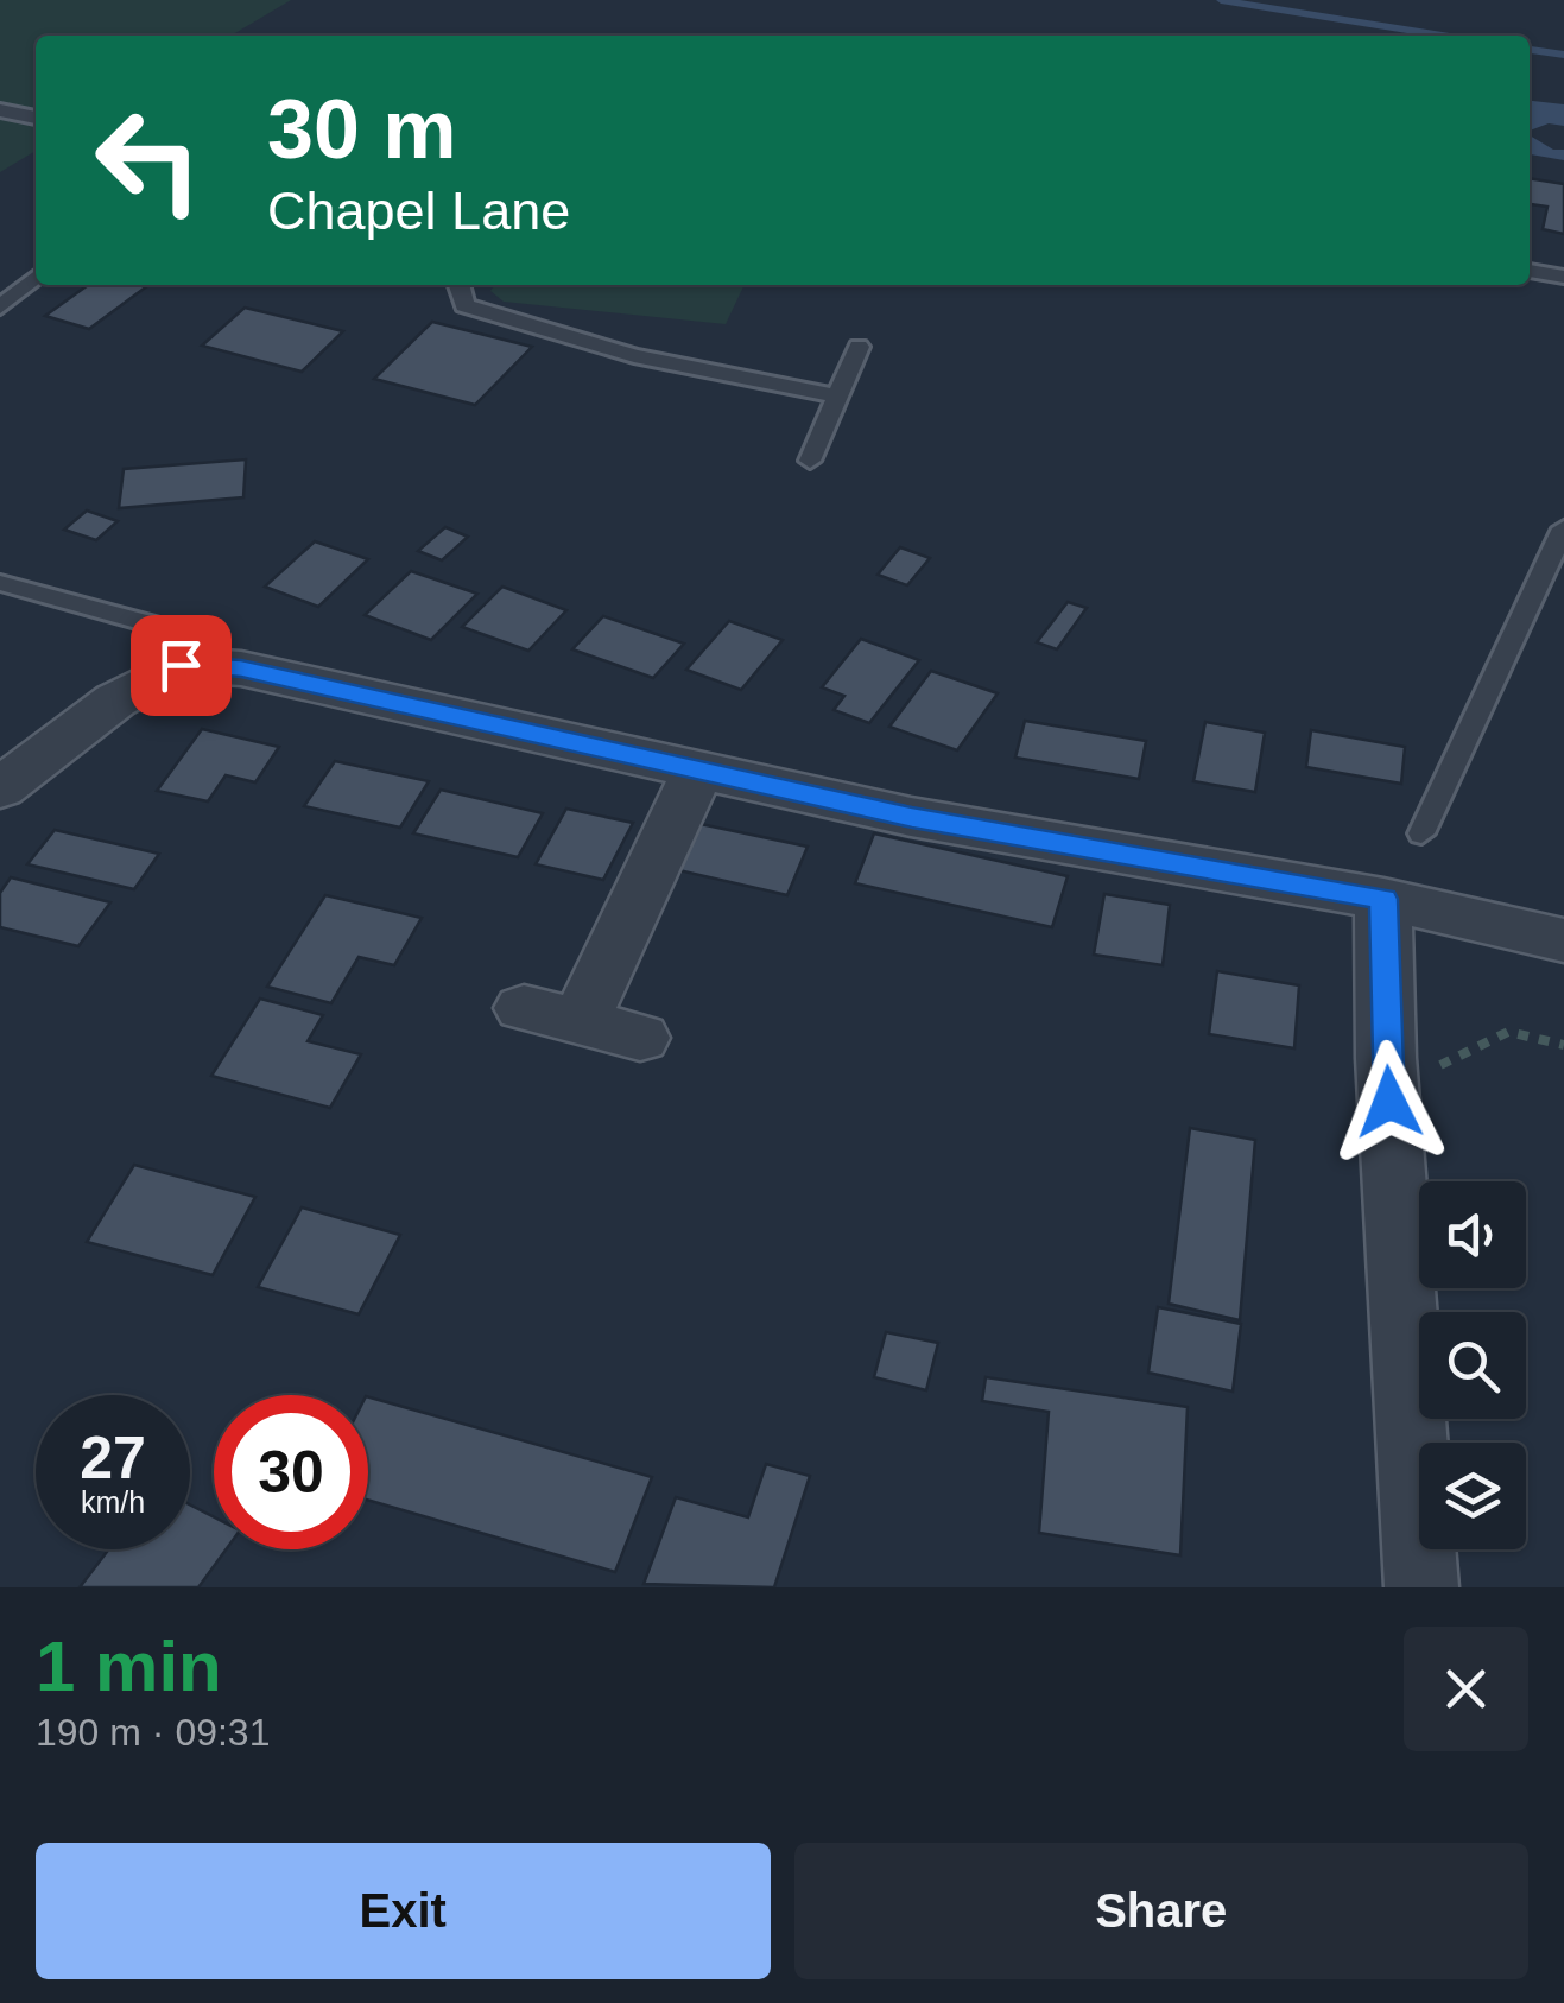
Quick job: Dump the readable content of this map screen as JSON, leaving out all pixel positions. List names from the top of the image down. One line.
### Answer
{"page":{"turn":["30 m","Chapel Lane"],"speed":"27 km/h","limit":"30","heading":["1 min","190 m · 09:31"],"buttons":["Exit","Share"]}}
